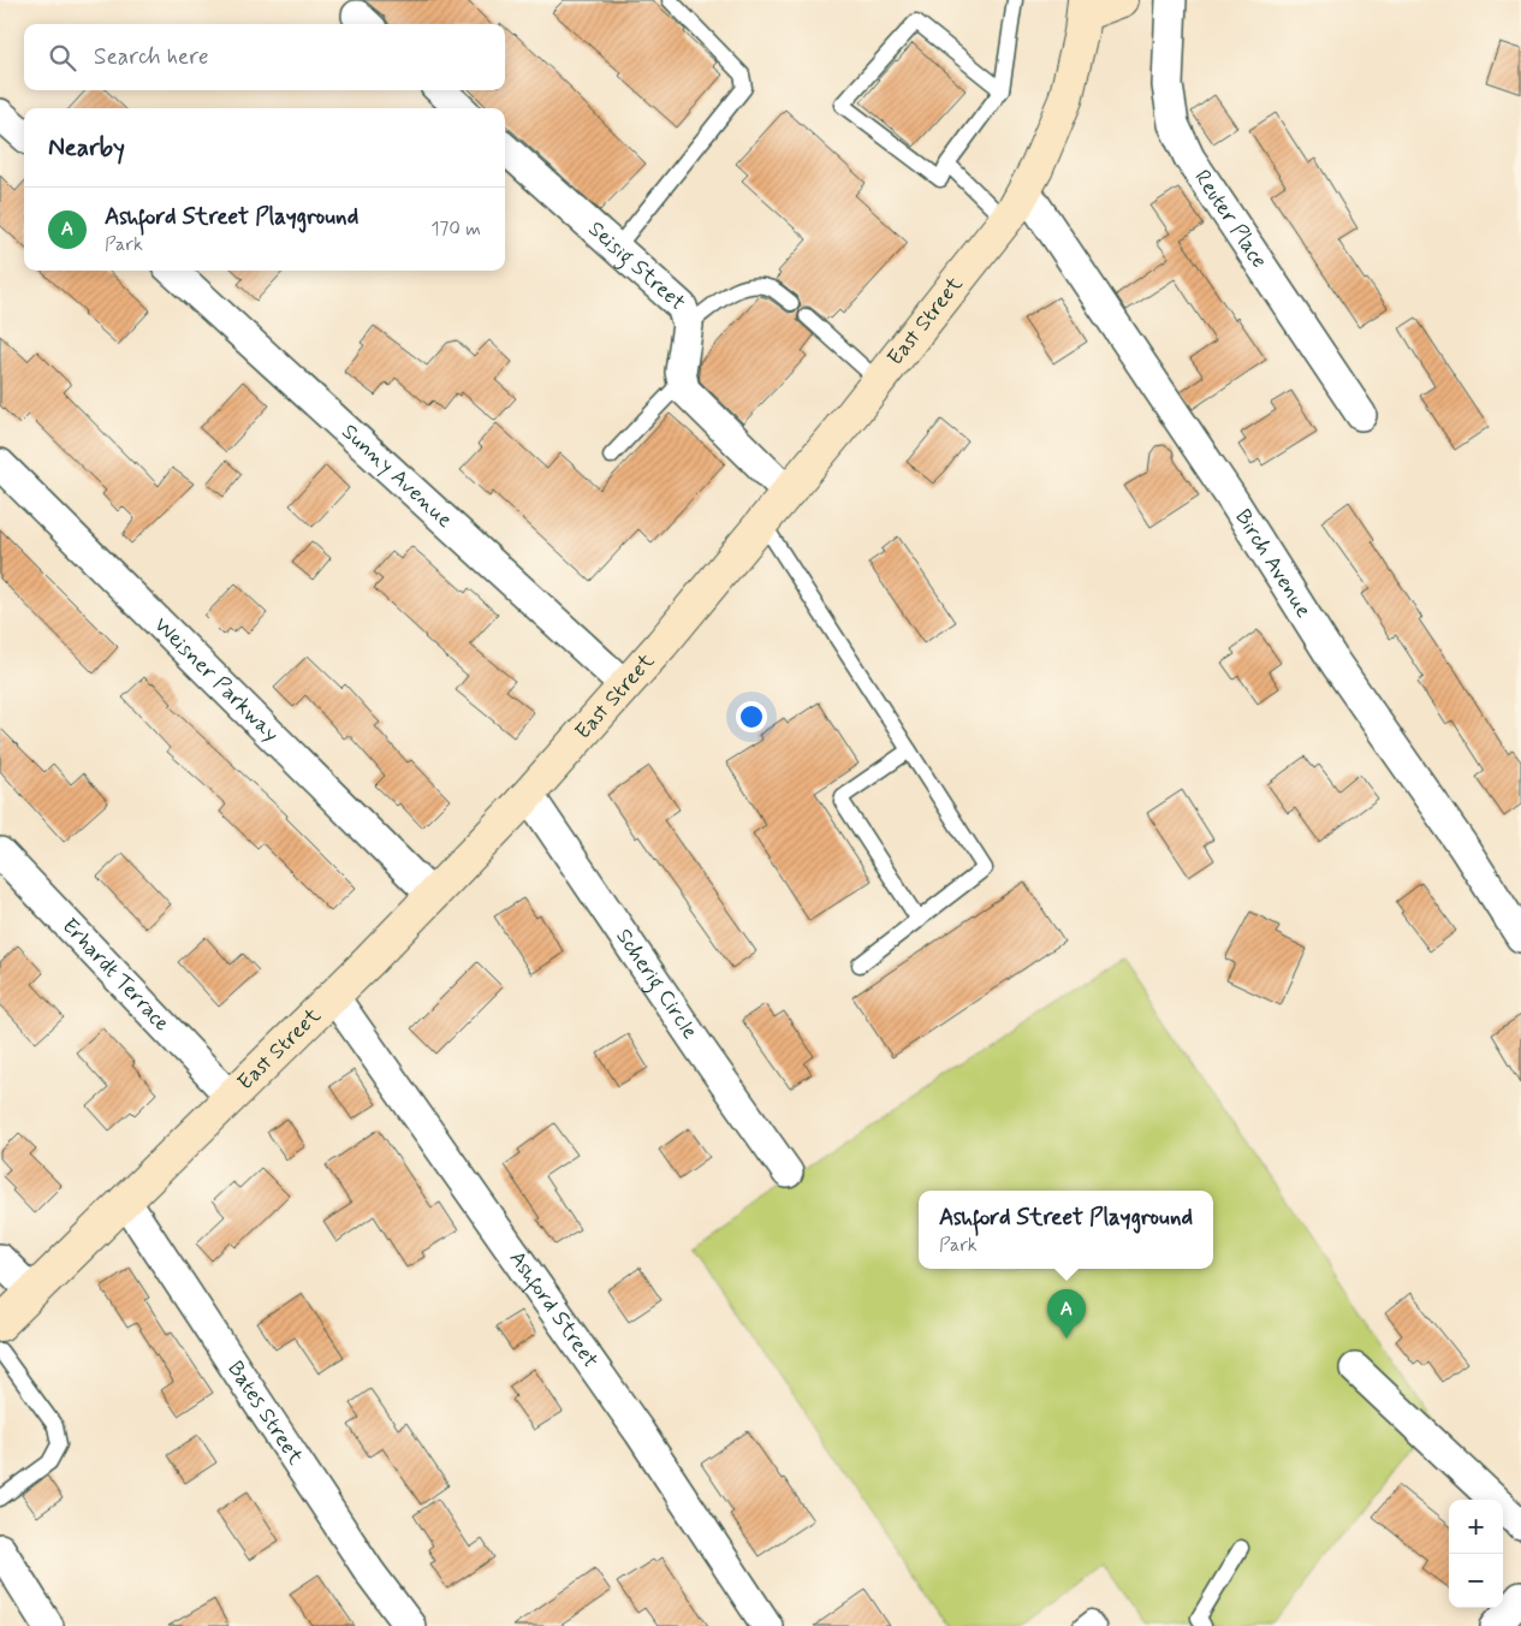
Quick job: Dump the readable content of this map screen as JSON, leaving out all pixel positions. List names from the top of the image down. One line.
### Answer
{"streets":{"main road":["East Street"],"street":["Reuter Place","Seisig Street","Sunny Avenue","Birch Avenue","Weisner Parkway","Erhardt Terrace","Scherig Circle","Ashford Street","Bates Street"]},"crossings":[["East Street","Sunny Avenue"],["East Street","Birch Avenue"],["East Street","Weisner Parkway"],["East Street","Erhardt Terrace"],["East Street","Scherig Circle"],["East Street","Ashford Street"],["East Street","Bates Street"]],"page":{"search":"Search here","heading":"Nearby","list":[{"mark":"A","name":"Ashford Street Playground","note":"Park","value":"170 m"}],"popup":["Ashford Street Playground","Park"],"pins":"A","map_buttons":["+","−"]}}
